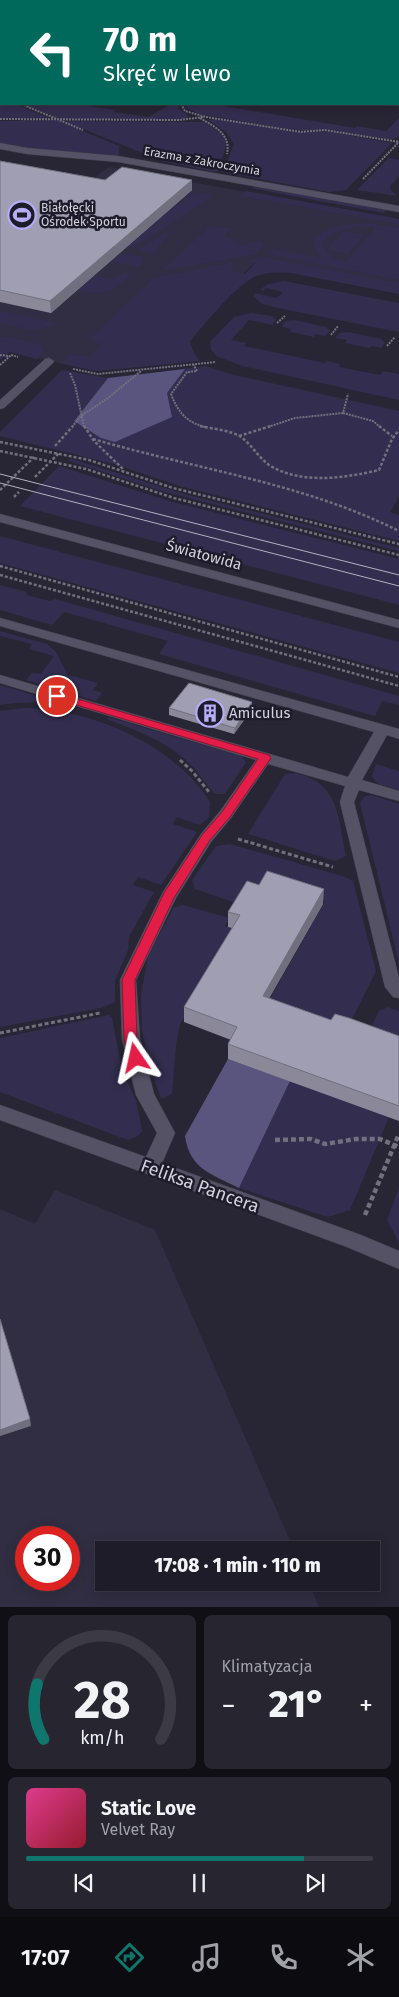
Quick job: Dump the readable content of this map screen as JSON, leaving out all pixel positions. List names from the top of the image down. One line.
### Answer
{"streets":{"street":["Erazma z Zakroczymia","Światowida","Feliksa Pancera"]},"places":{"sports":["Białołęcki Ośrodek Sportu"],"building":["Amiculus"]},"page":{"turn":["70 m","Skręć w lewo"],"limit":"30","trip":"17:08 · 1 min · 110 m","tile":"Klimatyzacja","heat":["−","21°","+"],"song":["Static Love","Velvet Ray"],"tabs":"17:07","gauge":["28","km/h"]}}
